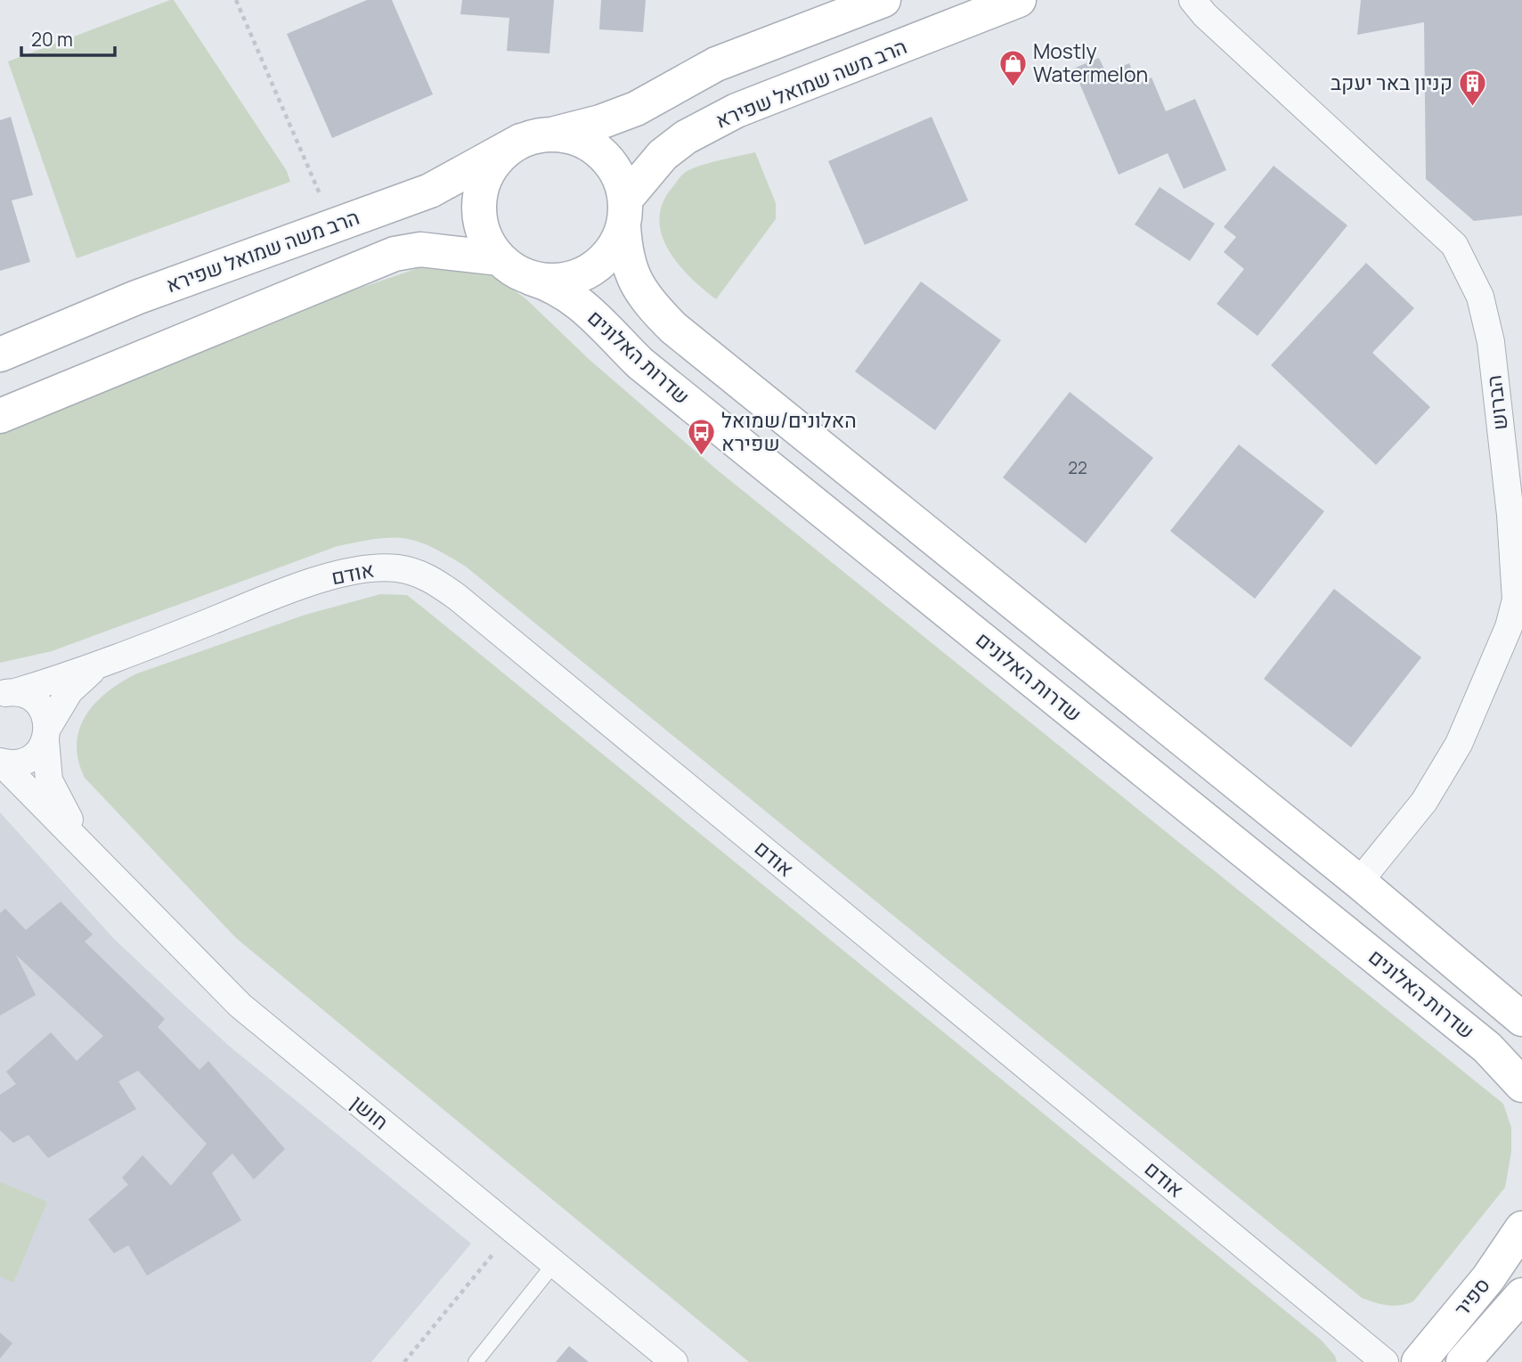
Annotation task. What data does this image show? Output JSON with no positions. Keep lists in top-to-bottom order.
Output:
{
  "streets": {
    "main road": ["הרב משה שמואל שפירא", "שדרות האלונים", "ספיר"],
    "street": ["הברוש", "אודם", "חושן"]
  },
  "crossings": [
    ["הרב משה שמואל שפירא", "שדרות האלונים"],
    ["אודם", "חושן"]
  ],
  "places": {
    "shop": ["Mostly Watermelon"],
    "building": ["קניון באר יעקב"],
    "bus stop": ["האלונים/שמואל שפירא"]
  },
  "house_numbers": ["22"],
  "scale_bar": "20 m"
}
